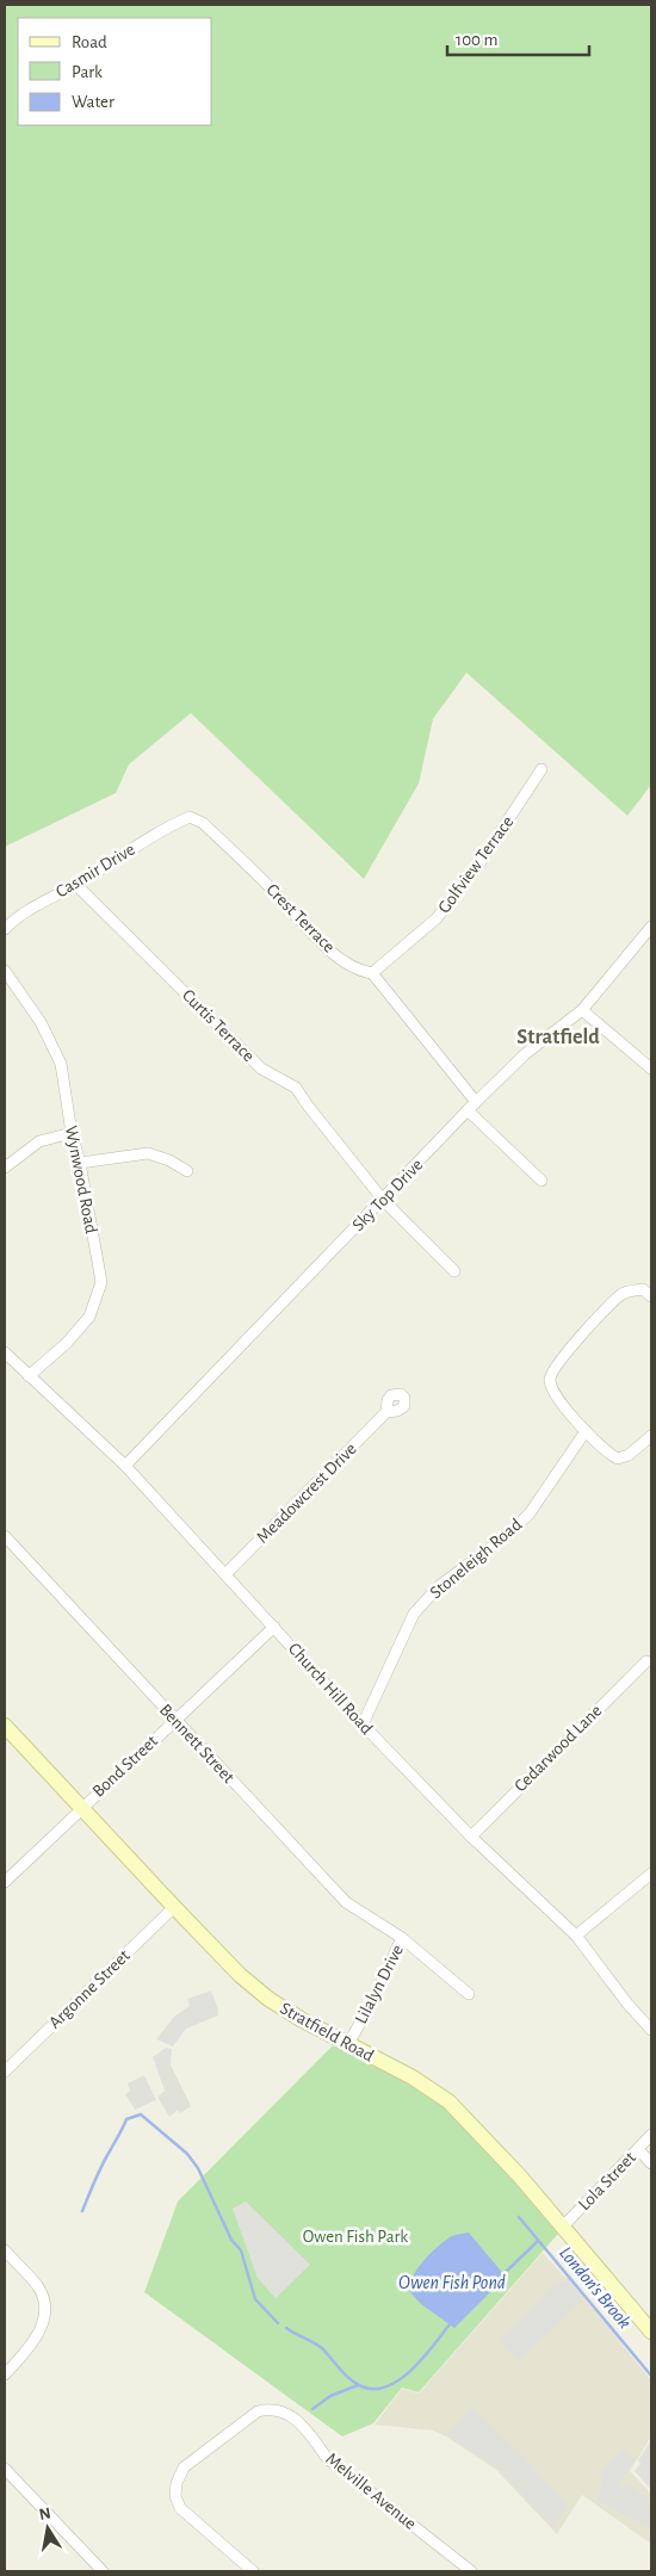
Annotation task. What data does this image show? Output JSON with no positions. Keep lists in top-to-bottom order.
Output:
{
  "streets": {
    "main road": ["Stratfield Road"],
    "street": [
      "Golfview Terrace",
      "Casmir Drive",
      "Crest Terrace",
      "Curtis Terrace",
      "Wynwood Road",
      "Sky Top Drive",
      "Meadowcrest Drive",
      "Stoneleigh Road",
      "Church Hill Road",
      "Bennett Street",
      "Cedarwood Lane",
      "Bond Street",
      "Lilalyn Drive",
      "Argonne Street",
      "Lola Street",
      "Melville Avenue"
    ]
  },
  "crossings": [
    ["Golfview Terrace", "Crest Terrace"],
    ["Casmir Drive", "Crest Terrace"],
    ["Casmir Drive", "Curtis Terrace"],
    ["Crest Terrace", "Sky Top Drive"],
    ["Curtis Terrace", "Sky Top Drive"],
    ["Wynwood Road", "Church Hill Road"],
    ["Sky Top Drive", "Church Hill Road"],
    ["Meadowcrest Drive", "Church Hill Road"],
    ["Stoneleigh Road", "Church Hill Road"],
    ["Church Hill Road", "Cedarwood Lane"],
    ["Church Hill Road", "Bond Street"],
    ["Bennett Street", "Bond Street"],
    ["Bennett Street", "Lilalyn Drive"],
    ["Bond Street", "Stratfield Road"],
    ["Lilalyn Drive", "Stratfield Road"],
    ["Argonne Street", "Stratfield Road"],
    ["Stratfield Road", "Lola Street"]
  ],
  "districts": ["Stratfield"],
  "water": ["Owen Fish Pond", "London's Brook"],
  "parks": ["Owen Fish Park"],
  "legend": ["Road", "Park", "Water"],
  "scale_bar": "100 m",
  "north": "top"
}
